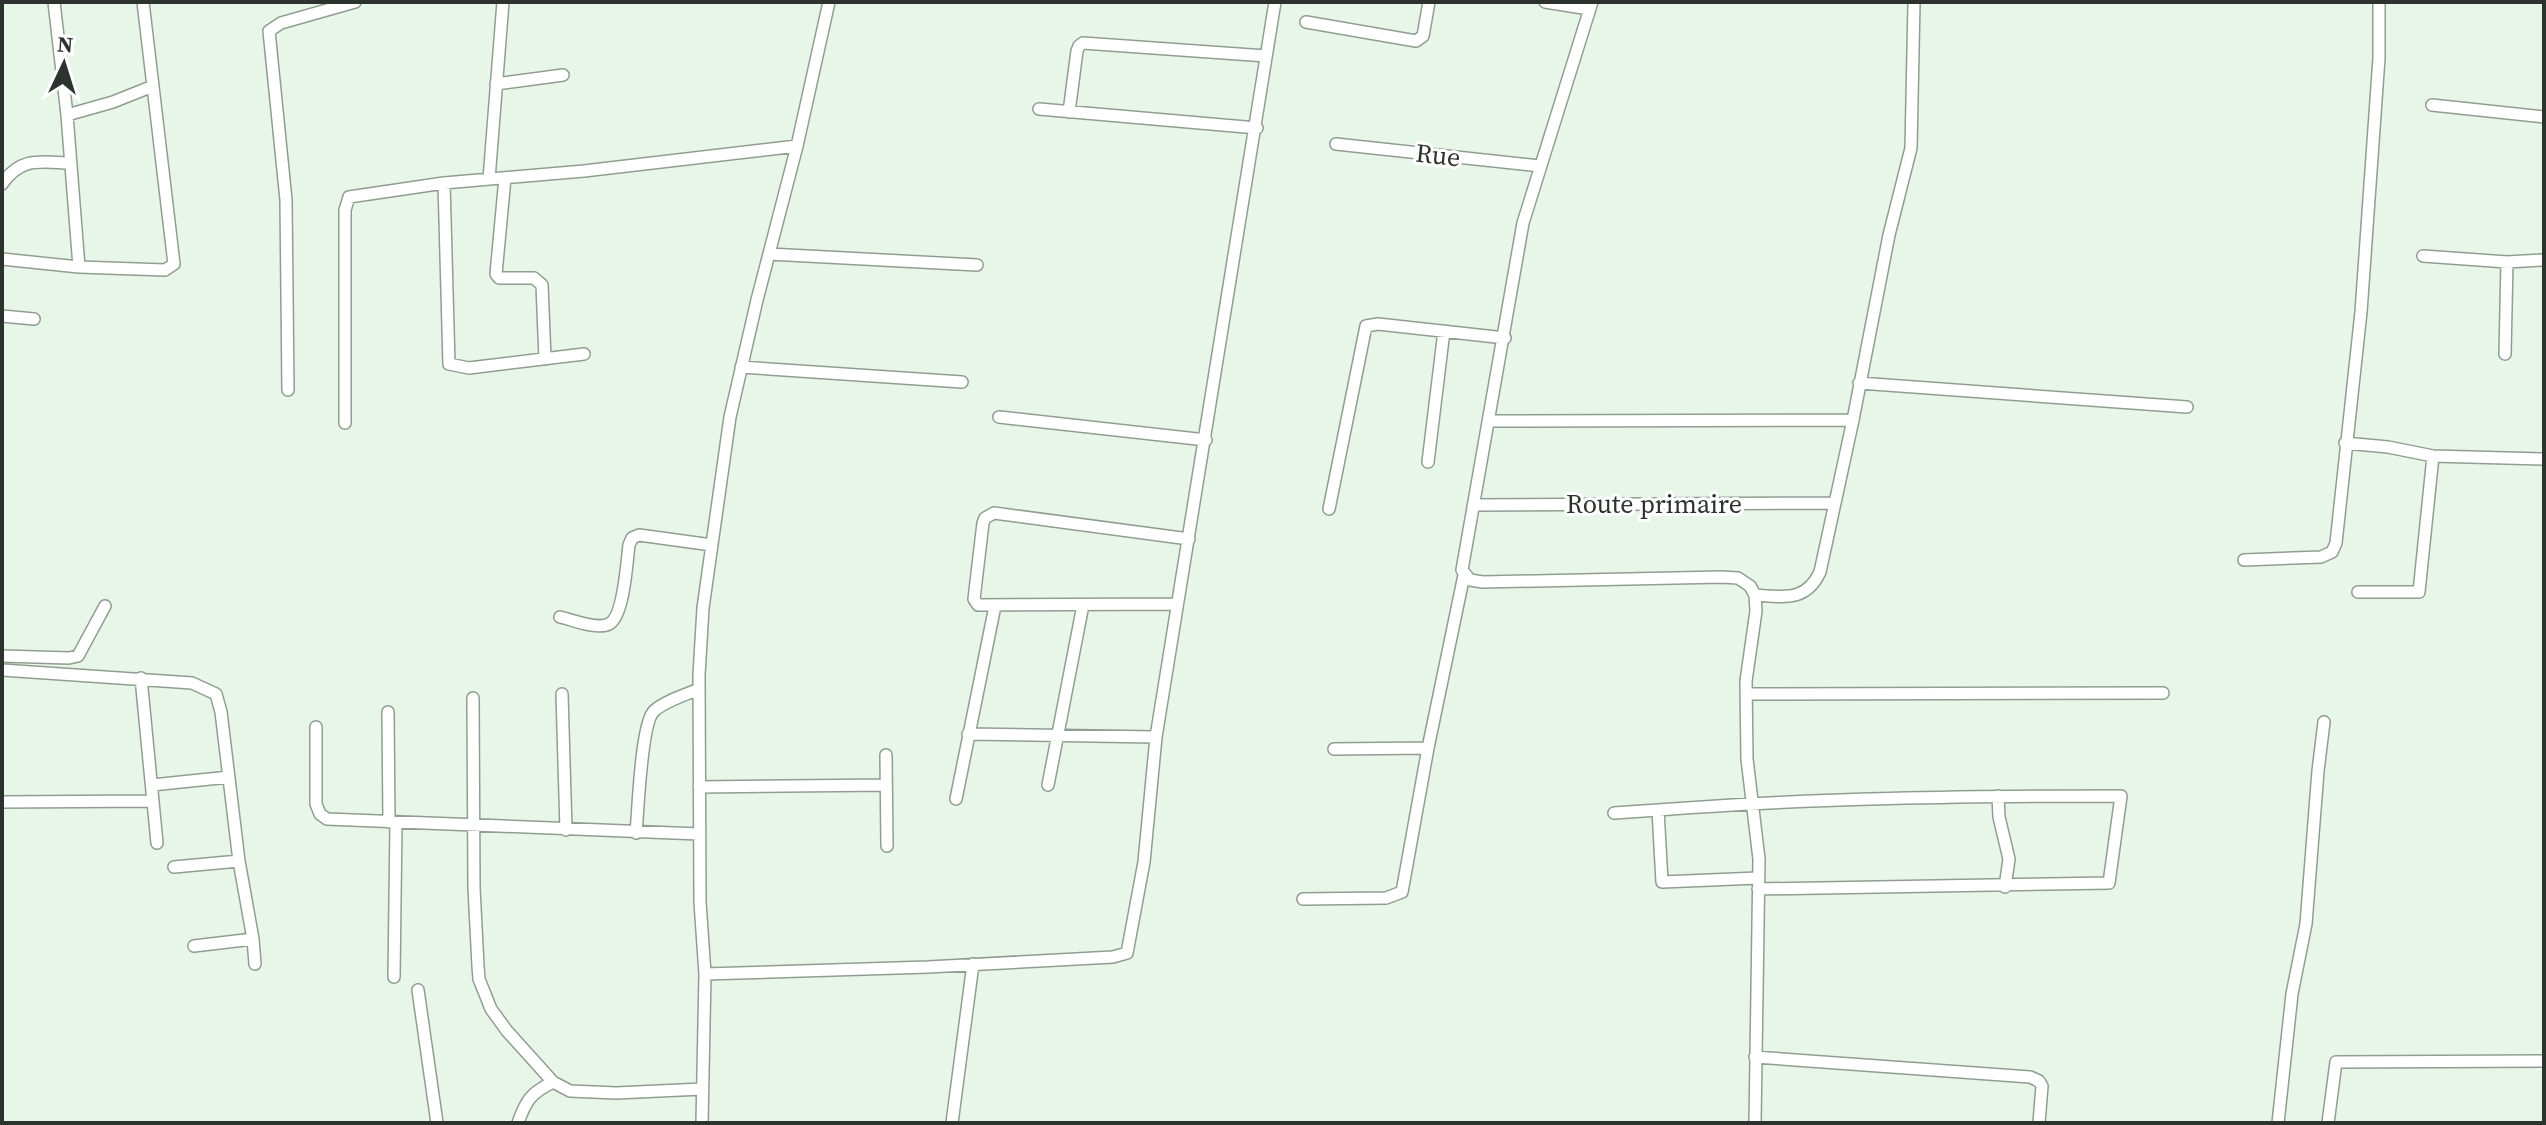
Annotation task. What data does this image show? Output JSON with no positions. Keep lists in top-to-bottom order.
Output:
{
  "streets": {
    "street": ["Rue", "Route primaire"]
  },
  "north": "top"
}
